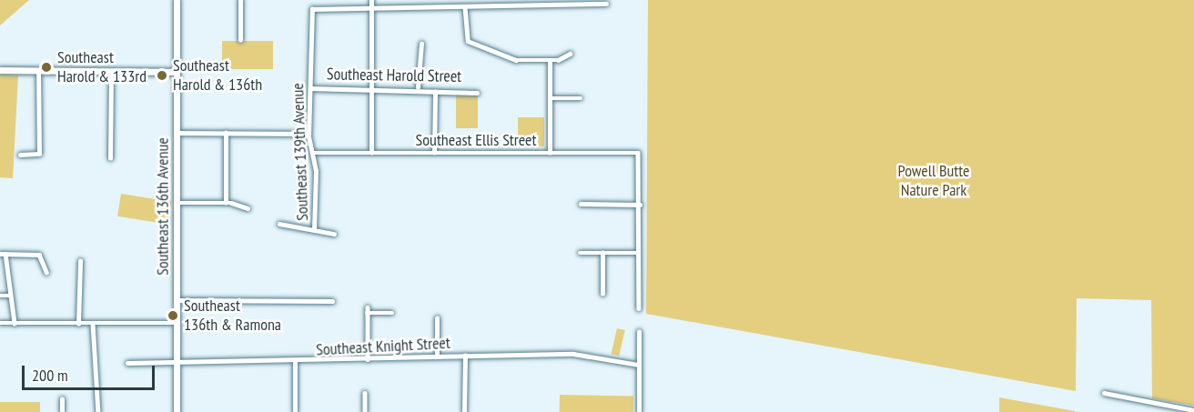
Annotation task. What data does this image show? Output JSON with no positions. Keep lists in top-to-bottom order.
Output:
{
  "streets": {
    "street": [
      "Southeast Harold Street",
      "Southeast Ellis Street",
      "Southeast 139th Avenue",
      "Southeast 136th Avenue",
      "Southeast Knight Street"
    ]
  },
  "crossings": [
    ["Southeast Harold Street", "Southeast 139th Avenue"],
    ["Southeast Ellis Street", "Southeast 139th Avenue"],
    ["Southeast 136th Avenue", "Southeast Knight Street"]
  ],
  "parks": ["Powell Butte Nature Park"],
  "places": ["Southeast Harold & 133rd", "Southeast Harold & 136th", "Southeast 136th & Ramona"],
  "scale_bar": "200 m"
}
